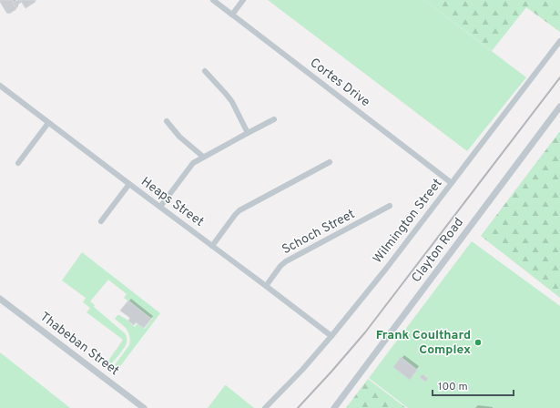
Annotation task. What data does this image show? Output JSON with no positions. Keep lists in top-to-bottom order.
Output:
{
  "streets": {
    "street": [
      "Cortes Drive",
      "Heaps Street",
      "Wilmington Street",
      "Schoch Street",
      "Clayton Road",
      "Thabeban Street"
    ]
  },
  "crossings": [
    ["Cortes Drive", "Wilmington Street"],
    ["Heaps Street", "Wilmington Street"],
    ["Heaps Street", "Schoch Street"]
  ],
  "places": ["Frank Coulthard Complex"],
  "scale_bar": "100 m"
}
